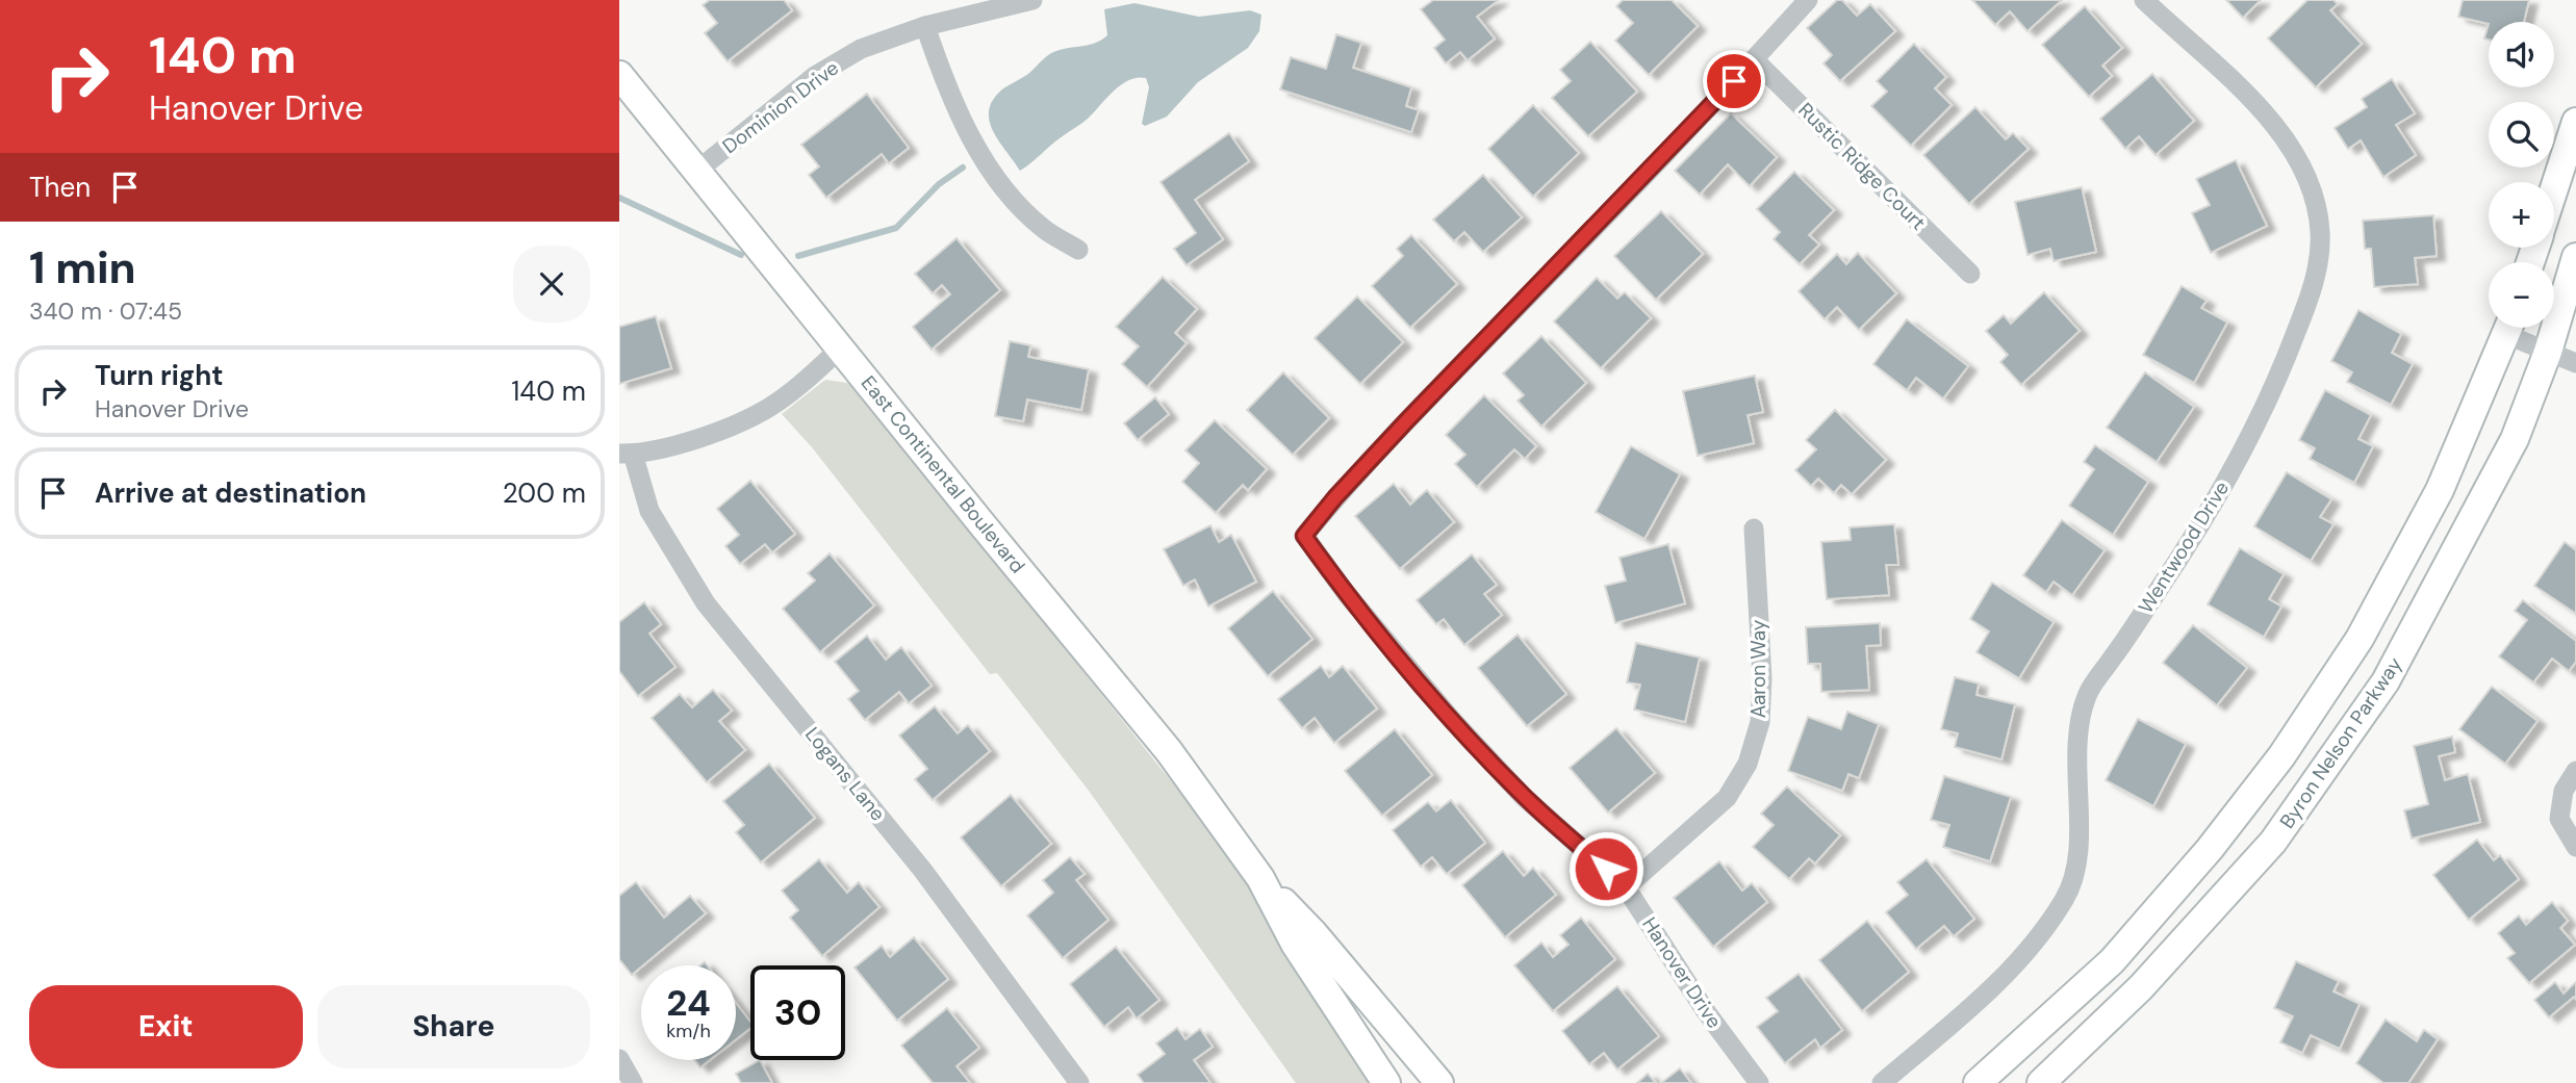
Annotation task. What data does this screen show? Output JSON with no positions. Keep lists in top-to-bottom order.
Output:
{
  "streets": {
    "street": [
      "Dominion Drive",
      "Rustic Ridge Court",
      "East Continental Boulevard",
      "Wentwood Drive",
      "Aaron Way",
      "Byron Nelson Parkway",
      "Logans Lane",
      "Hanover Drive"
    ]
  },
  "crossings": [
    ["Dominion Drive", "East Continental Boulevard"],
    ["Rustic Ridge Court", "Hanover Drive"],
    ["Aaron Way", "Hanover Drive"]
  ],
  "page": {
    "turn": ["140 m", "Hanover Drive"],
    "map_buttons": ["+", "−"],
    "then": "Then",
    "heading": ["1 min", "340 m · 07:45"],
    "list": [
      {
        "name": "Turn right",
        "note": "Hanover Drive",
        "value": "140 m"
      },
      {
        "name": "Arrive at destination",
        "value": "200 m"
      }
    ],
    "speed": "24 km/h",
    "limit": "30",
    "buttons": ["Exit", "Share"]
  }
}
